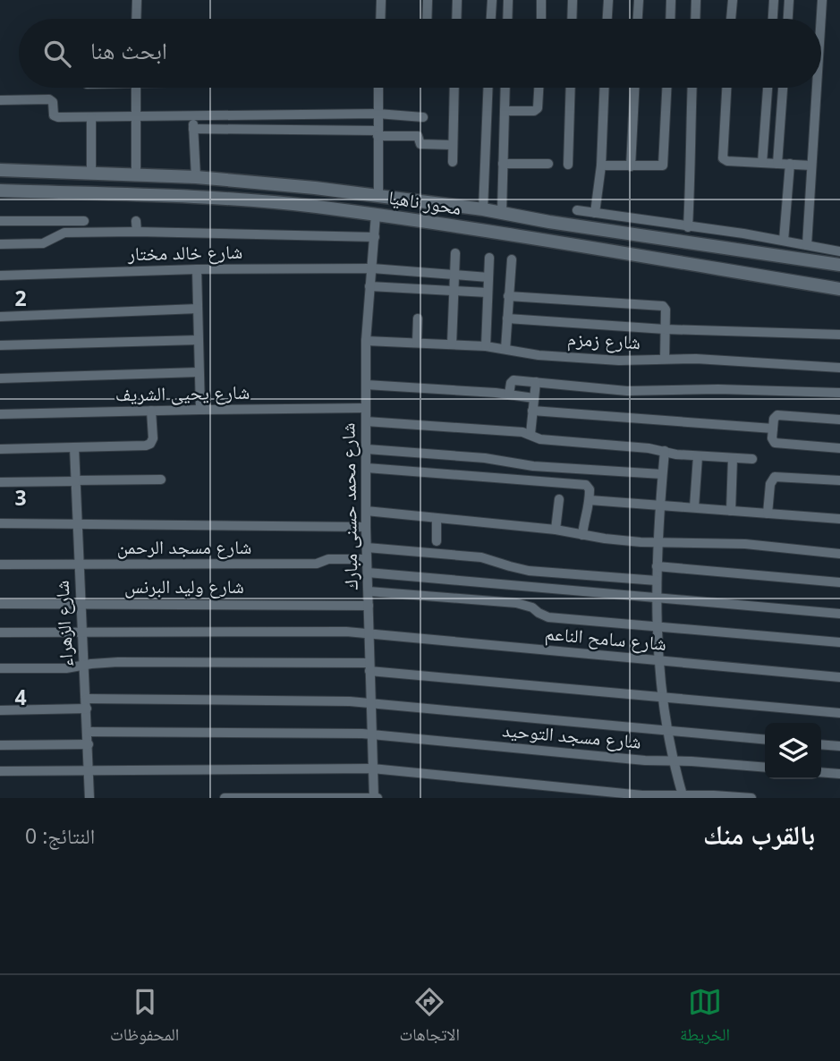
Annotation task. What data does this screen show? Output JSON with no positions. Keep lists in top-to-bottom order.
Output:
{
  "streets": {
    "main road": ["محور ناهيا"],
    "street": [
      "شارع خالد مختار",
      "شارع زمزم",
      "شارع يحيى الشريف",
      "شارع محمد حسنى مبارك",
      "شارع مسجد الرحمن",
      "شارع وليد البرنس",
      "شارع الزهراء",
      "شارع سامح الناعم",
      "شارع مسجد التوحيد"
    ]
  },
  "crossings": [
    ["محور ناهيا", "شارع محمد حسنى مبارك"],
    ["شارع خالد مختار", "شارع محمد حسنى مبارك"],
    ["شارع زمزم", "شارع محمد حسنى مبارك"],
    ["شارع يحيى الشريف", "شارع محمد حسنى مبارك"],
    ["شارع محمد حسنى مبارك", "شارع مسجد الرحمن"],
    ["شارع محمد حسنى مبارك", "شارع وليد البرنس"],
    ["شارع محمد حسنى مبارك", "شارع سامح الناعم"],
    ["شارع محمد حسنى مبارك", "شارع مسجد التوحيد"],
    ["شارع مسجد الرحمن", "شارع الزهراء"],
    ["شارع وليد البرنس", "شارع الزهراء"],
    ["شارع الزهراء", "شارع سامح الناعم"],
    ["شارع الزهراء", "شارع مسجد التوحيد"]
  ],
  "page": {
    "search": "ابحث هنا",
    "heading": ["بالقرب منك", "النتائج: 0"],
    "nav": ["الخريطة", "الاتجاهات", "المحفوظات"]
  },
  "grid": {
    "rows": ["2", "3", "4"]
  }
}
